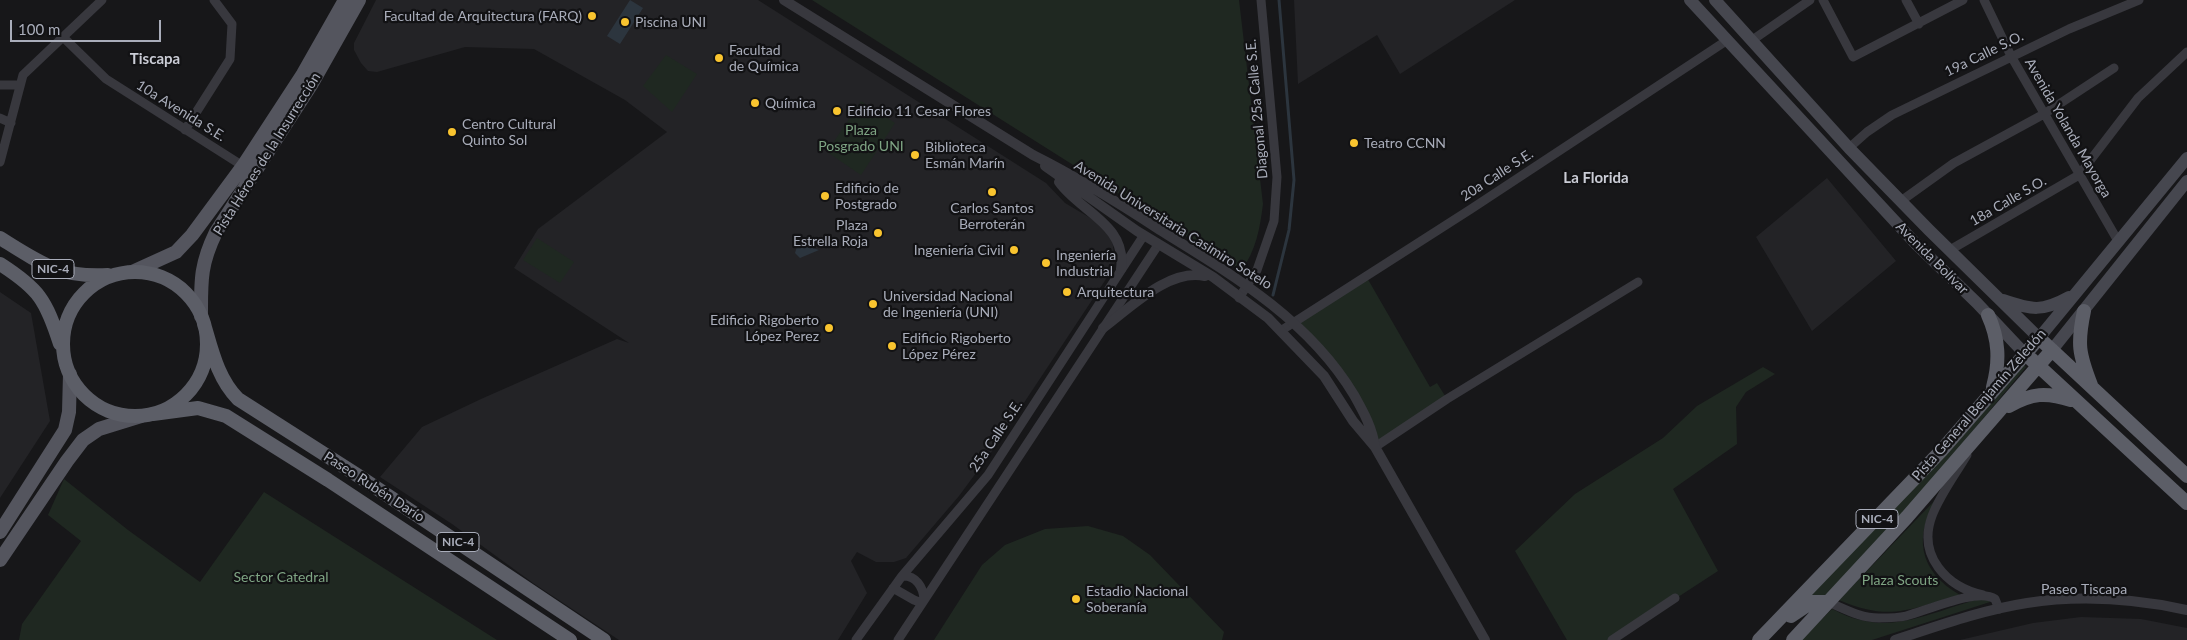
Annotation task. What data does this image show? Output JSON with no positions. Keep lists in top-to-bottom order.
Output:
{
  "streets": {
    "highway": [
      "Avenida Bolívar",
      "NIC-4",
      "Pista General Benjamín Zeledón",
      "Paseo Rubén Darío"
    ],
    "main road": ["Pista Héroes de la Insurrección"],
    "street": [
      "19a Calle S.O.",
      "Diagonal 25a Calle S.E.",
      "10a Avenida S.E.",
      "Avenida Yolanda Mayorga",
      "20a Calle S.E.",
      "18a Calle S.O.",
      "Avenida Universitaria Casimiro Sotelo",
      "25a Calle S.E.",
      "Paseo Tiscapa"
    ]
  },
  "crossings": [
    ["19a Calle S.O.", "Avenida Yolanda Mayorga"],
    ["19a Calle S.O.", "Avenida Bolívar"],
    ["Diagonal 25a Calle S.E.", "Avenida Universitaria Casimiro Sotelo"],
    ["10a Avenida S.E.", "Pista Héroes de la Insurrección"],
    ["Avenida Yolanda Mayorga", "18a Calle S.O."],
    ["Avenida Yolanda Mayorga", "Pista General Benjamín Zeledón"],
    ["Pista Héroes de la Insurrección", "NIC-4"],
    ["Pista Héroes de la Insurrección", "Paseo Rubén Darío"],
    ["20a Calle S.E.", "Avenida Universitaria Casimiro Sotelo"],
    ["20a Calle S.E.", "Avenida Bolívar"],
    ["18a Calle S.O.", "Avenida Bolívar"],
    ["Avenida Universitaria Casimiro Sotelo", "25a Calle S.E."],
    ["Avenida Bolívar", "Pista General Benjamín Zeledón"],
    ["NIC-4", "Paseo Rubén Darío"]
  ],
  "districts": ["Tiscapa", "La Florida"],
  "parks": ["Plaza Posgrado UNI", "Sector Catedral", "Plaza Scouts"],
  "places": [
    "Facultad de Arquitectura (FARQ)",
    "Piscina UNI",
    "Facultad de Química",
    "Química",
    "Edificio 11 Cesar Flores",
    "Centro Cultural Quinto Sol",
    "Teatro CCNN",
    "Biblioteca Esmán Marín",
    "Carlos Santos Berroterán",
    "Edificio de Postgrado",
    "Plaza Estrella Roja",
    "Ingeniería Civil",
    "Ingeniería Industrial",
    "Arquitectura",
    "Universidad Nacional de Ingeniería (UNI)",
    "Edificio Rigoberto López Perez",
    "Edificio Rigoberto López Pérez",
    "Estadio Nacional Soberanía"
  ],
  "scale_bar": "100 m"
}
